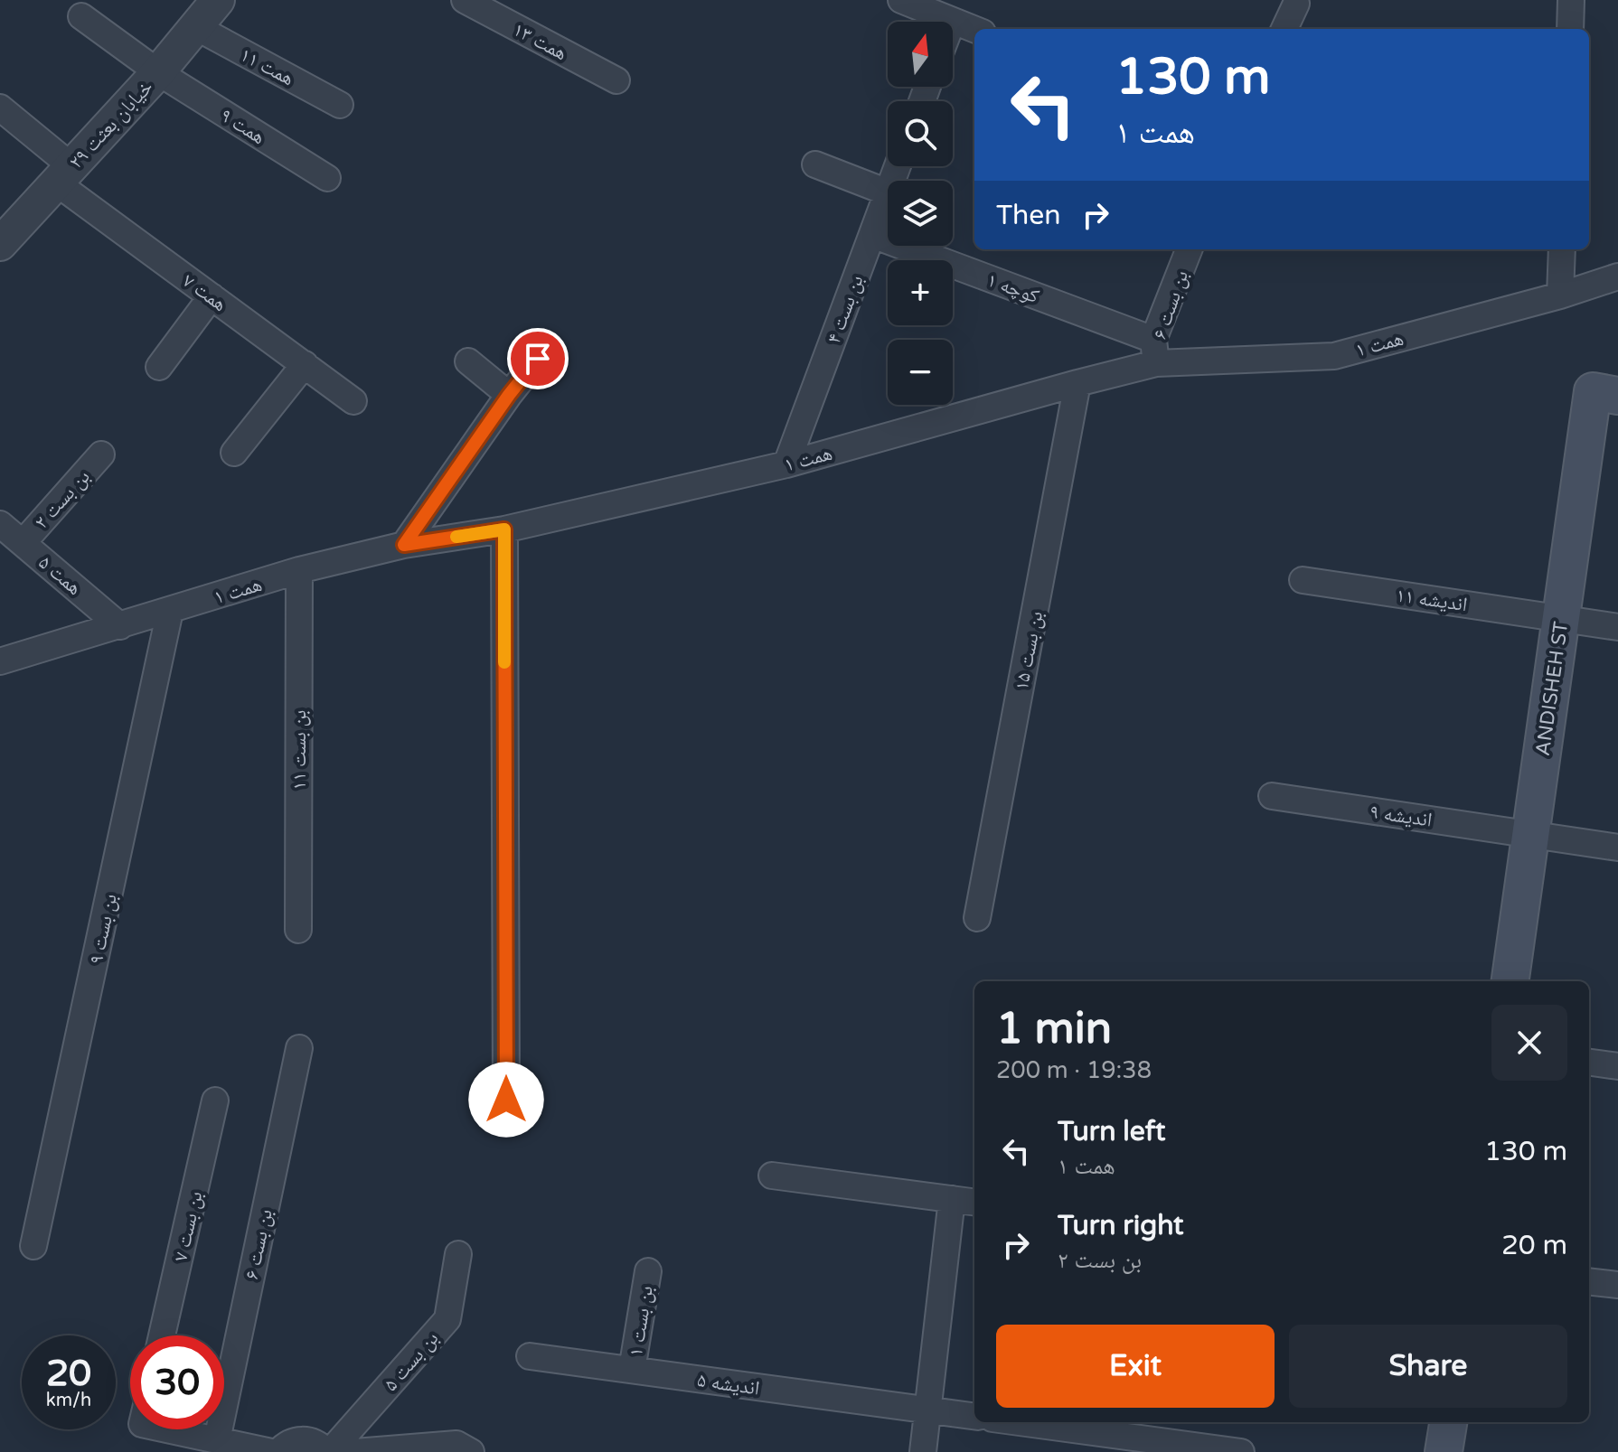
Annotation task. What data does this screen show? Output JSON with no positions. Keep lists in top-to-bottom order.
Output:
{
  "streets": {
    "main road": ["ANDISHEH ST"],
    "street": [
      "همت ۱۳",
      "همت ۱۱",
      "خیابان بعثت ۲۹",
      "همت ۹",
      "کوچه ۱",
      "همت ۷",
      "بن بست ۶",
      "بن بست ۴",
      "همت ۱",
      "بن بست ۲",
      "همت ۵",
      "اندیشه ۱۱",
      "بن بست ۱۵",
      "بن بست ۱۱",
      "اندیشه ۹",
      "بن بست ۹",
      "بن بست ۷",
      "بن بست ۱",
      "بن بست ۵",
      "اندیشه ۵"
    ]
  },
  "crossings": [
    ["همت ۱۱", "خیابان بعثت ۲۹"],
    ["خیابان بعثت ۲۹", "همت ۹"],
    ["خیابان بعثت ۲۹", "همت ۷"],
    ["کوچه ۱", "بن بست ۶"],
    ["کوچه ۱", "بن بست ۴"],
    ["کوچه ۱", "همت ۱"],
    ["بن بست ۶", "همت ۱"],
    ["بن بست ۴", "همت ۱"],
    ["همت ۱", "همت ۵"],
    ["همت ۱", "بن بست ۱۵"],
    ["همت ۱", "بن بست ۱۱"],
    ["همت ۱", "بن بست ۹"],
    ["بن بست ۲", "همت ۵"],
    ["اندیشه ۱۱", "ANDISHEH ST"],
    ["ANDISHEH ST", "اندیشه ۹"],
    ["بن بست ۱", "اندیشه ۵"]
  ],
  "north": "top",
  "page": {
    "map_buttons": ["+", "−"],
    "turn": ["130 m", "همت ۱"],
    "then": "Then",
    "heading": ["1 min", "200 m · 19:38"],
    "list": [
      {
        "name": "Turn left",
        "note": "همت ۱",
        "value": "130 m"
      },
      {
        "name": "Turn right",
        "note": "بن بست ۲",
        "value": "20 m"
      }
    ],
    "buttons": ["Exit", "Share"],
    "speed": "20 km/h",
    "limit": "30"
  }
}
